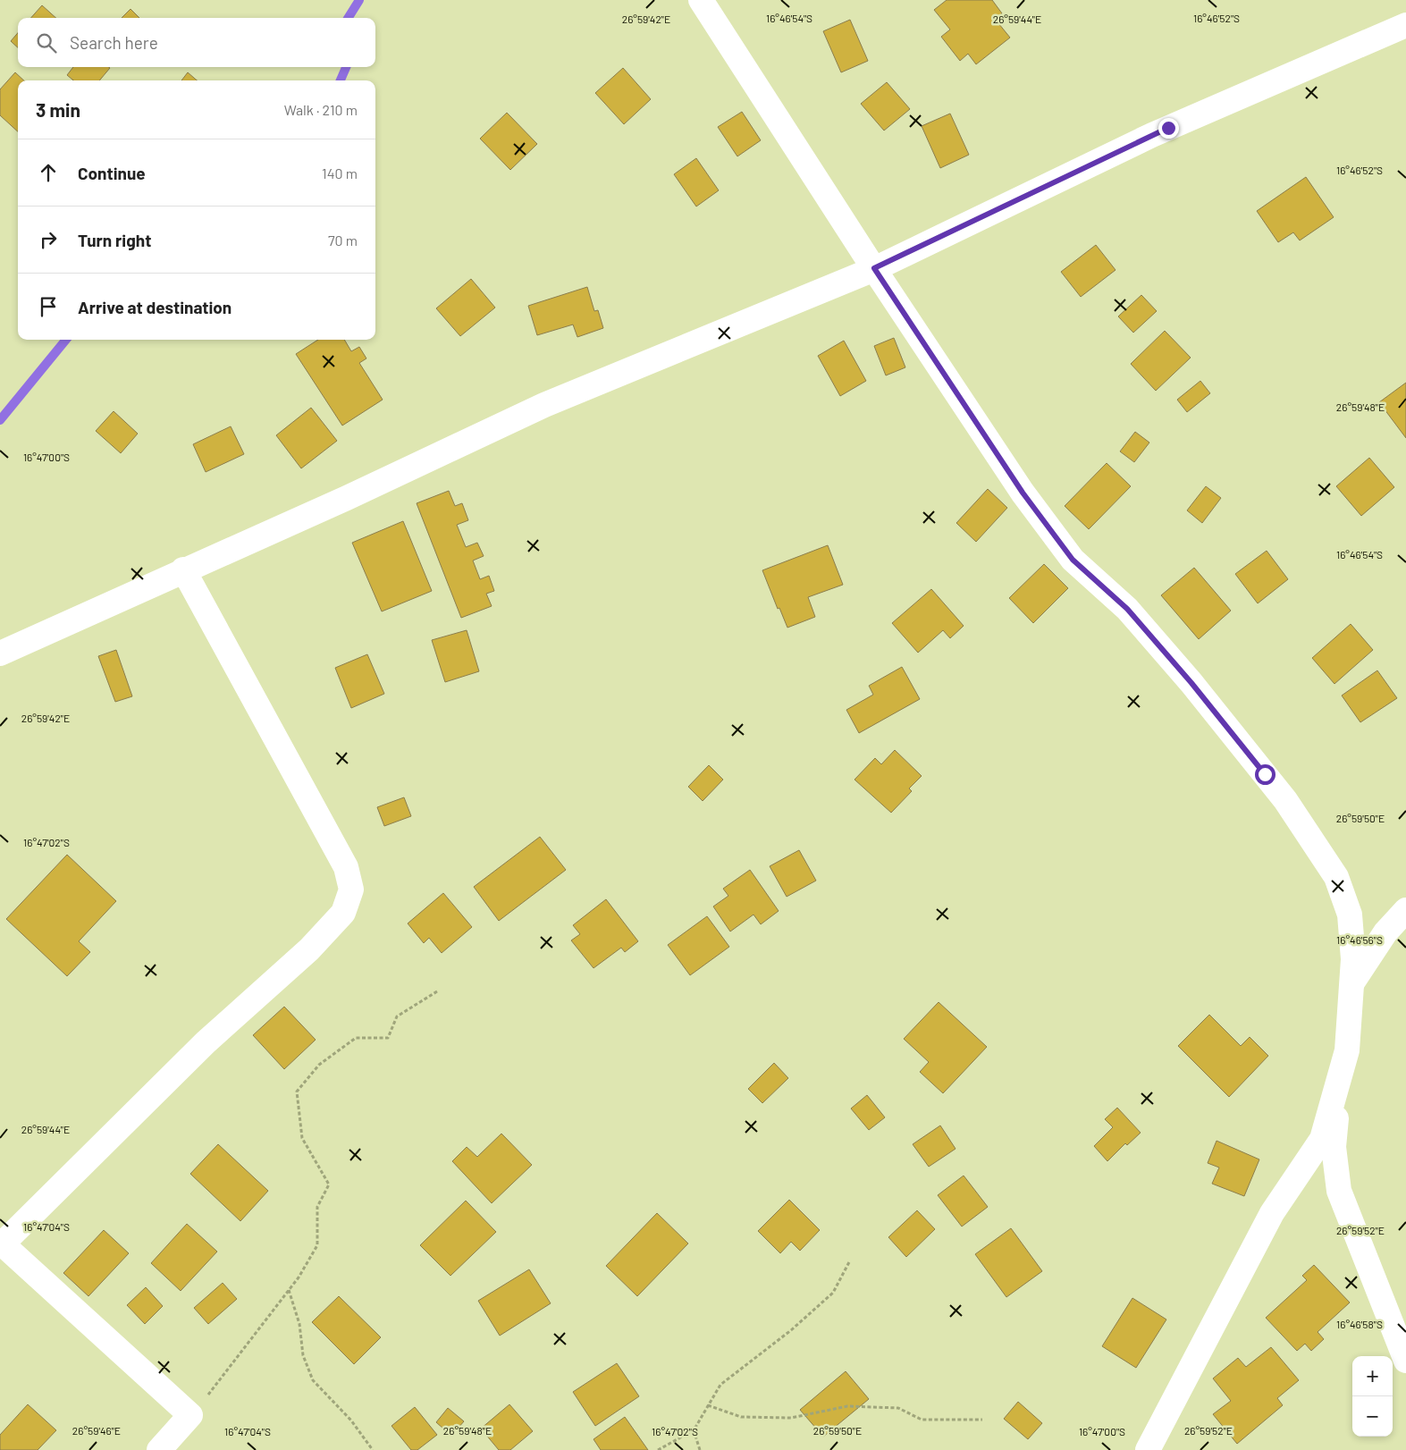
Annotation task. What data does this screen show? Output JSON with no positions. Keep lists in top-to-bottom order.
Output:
{
  "page": {
    "search": "Search here",
    "heading": ["3 min", "Walk · 210 m"],
    "list": [
      ["Continue", "140 m"],
      ["Turn right", "70 m"],
      "Arrive at destination"
    ],
    "map_buttons": ["+", "−"]
  },
  "coordinates": [
    "16°46'52\"S",
    "16°46'54\"S",
    "26°59'42\"E",
    "26°59'44\"E",
    "26°59'48\"E",
    "16°47'00\"S",
    "26°59'50\"E",
    "16°47'02\"S",
    "16°46'56\"S",
    "16°47'04\"S",
    "26°59'52\"E",
    "16°46'58\"S",
    "26°59'46\"E"
  ]
}
